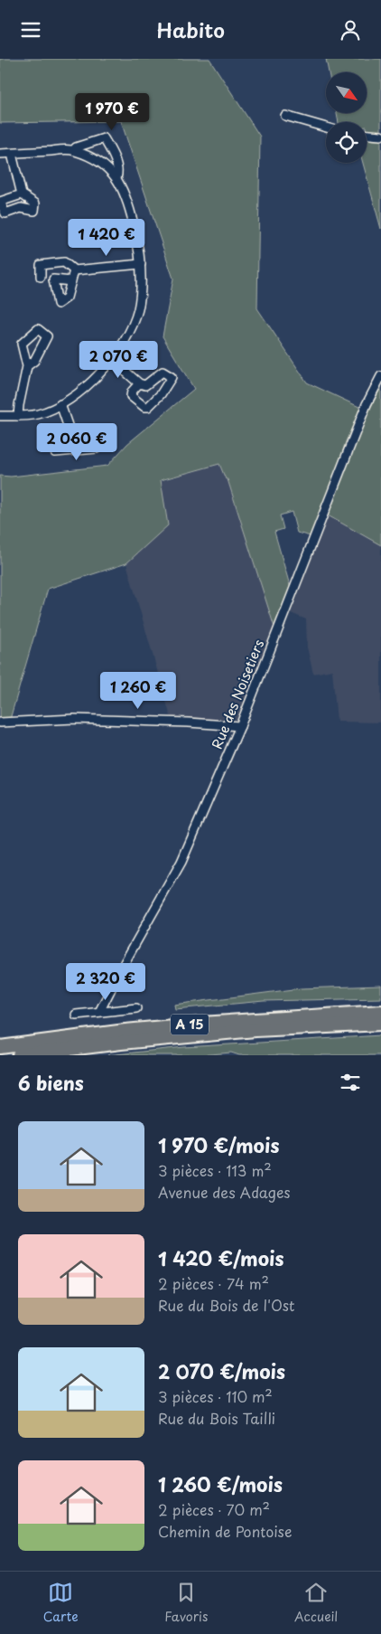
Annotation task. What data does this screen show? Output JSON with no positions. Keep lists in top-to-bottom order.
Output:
{
  "streets": {
    "highway": ["A 15"],
    "street": ["Rue des Noisetiers"]
  },
  "north": "bottom right",
  "page": {
    "header": "Habito",
    "price": [
      "1 970 €",
      "1 420 €",
      "2 070 €",
      "2 060 €",
      "1 260 €",
      "2 320 €"
    ],
    "heading": "6 biens",
    "list": [
      {
        "name": "1 970 €/mois",
        "note": "3 pièces · 113 m² · Avenue des Adages"
      },
      {
        "name": "1 420 €/mois",
        "note": "2 pièces · 74 m² · Rue du Bois de l'Ost"
      },
      {
        "name": "2 070 €/mois",
        "note": "3 pièces · 110 m² · Rue du Bois Tailli"
      },
      {
        "name": "1 260 €/mois",
        "note": "2 pièces · 70 m² · Chemin de Pontoise"
      }
    ],
    "tabs": ["Carte", "Favoris", "Accueil"]
  }
}
